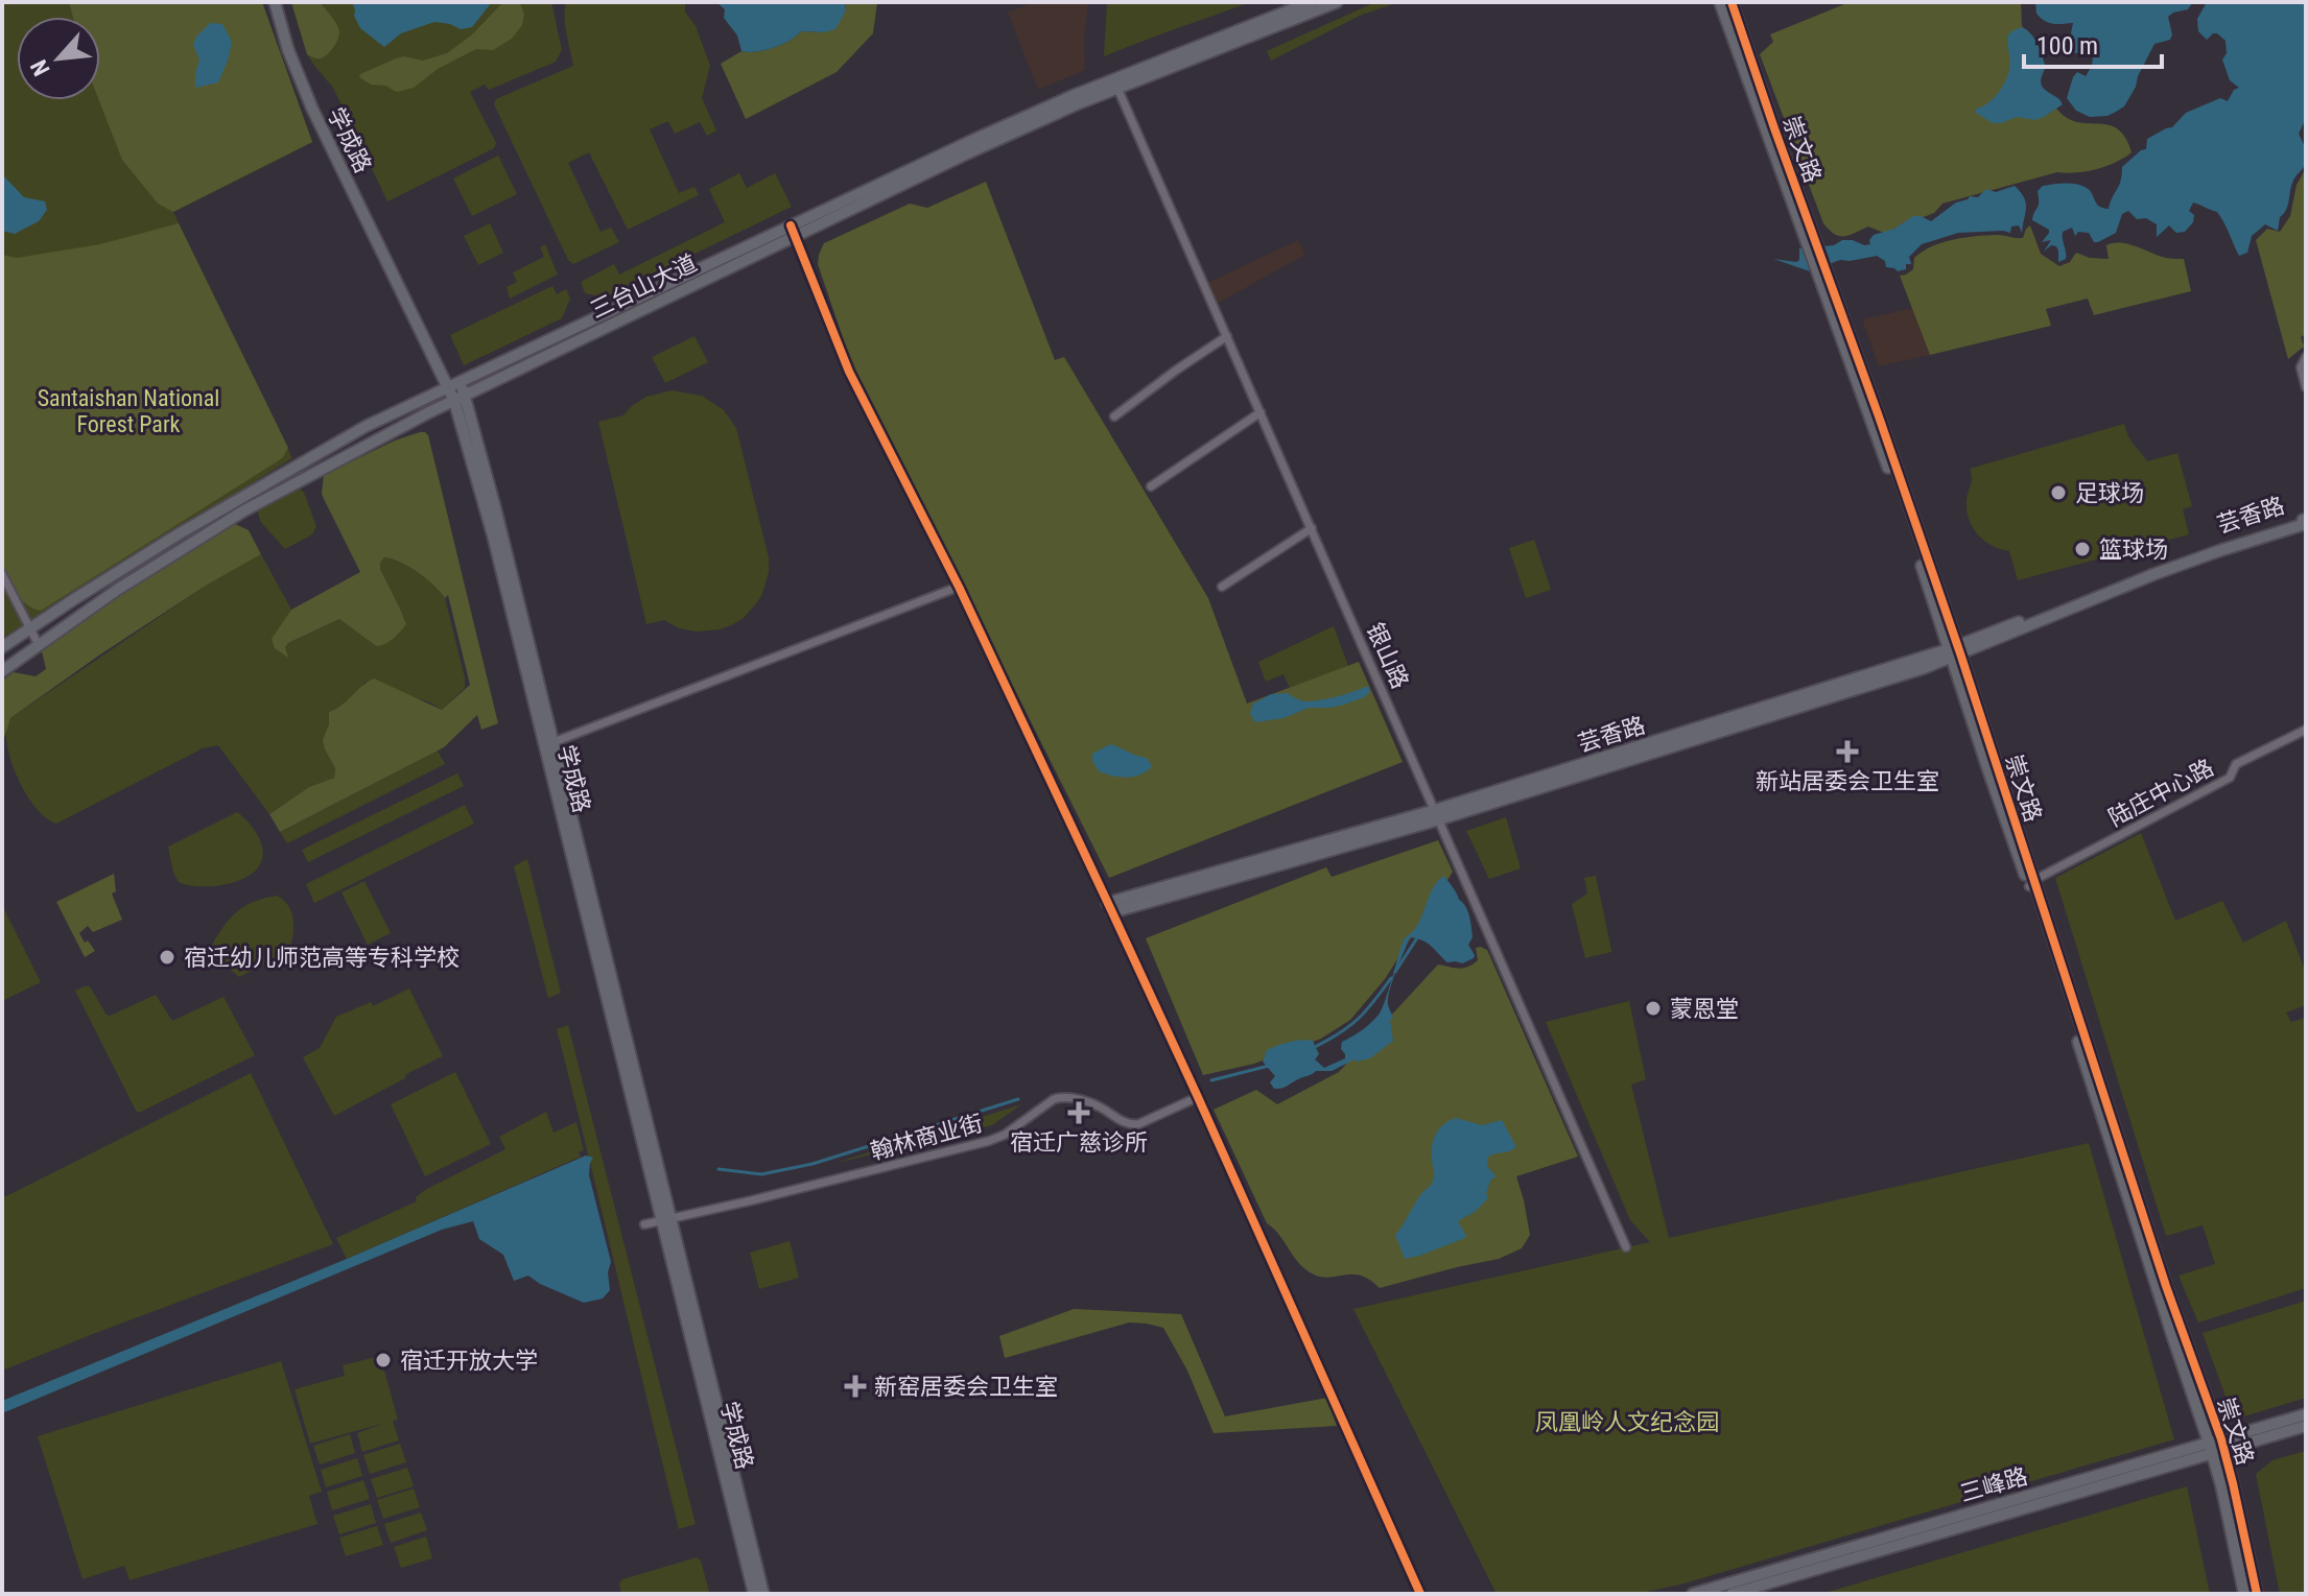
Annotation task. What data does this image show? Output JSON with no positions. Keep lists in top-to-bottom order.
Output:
{
  "streets": {
    "main road": [
      "学成路",
      "崇文路",
      "三台山大道",
      "芸香路",
      "三峰路"
    ],
    "street": ["银山路", "陆庄中心路", "翰林商业街"]
  },
  "crossings": [
    ["学成路", "三台山大道"],
    ["学成路", "翰林商业街"],
    ["崇文路", "芸香路"],
    ["崇文路", "陆庄中心路"],
    ["崇文路", "三峰路"],
    ["三台山大道", "银山路"],
    ["芸香路", "银山路"]
  ],
  "parks": ["Santaishan National Forest Park", "凤凰岭人文纪念园"],
  "places": {
    "other": [
      "足球场",
      "篮球场",
      "宿迁幼儿师范高等专科学校",
      "蒙恩堂",
      "宿迁开放大学"
    ],
    "health": ["新站居委会卫生室", "宿迁广慈诊所", "新窑居委会卫生室"]
  },
  "scale_bar": "100 m",
  "north": "bottom left"
}
